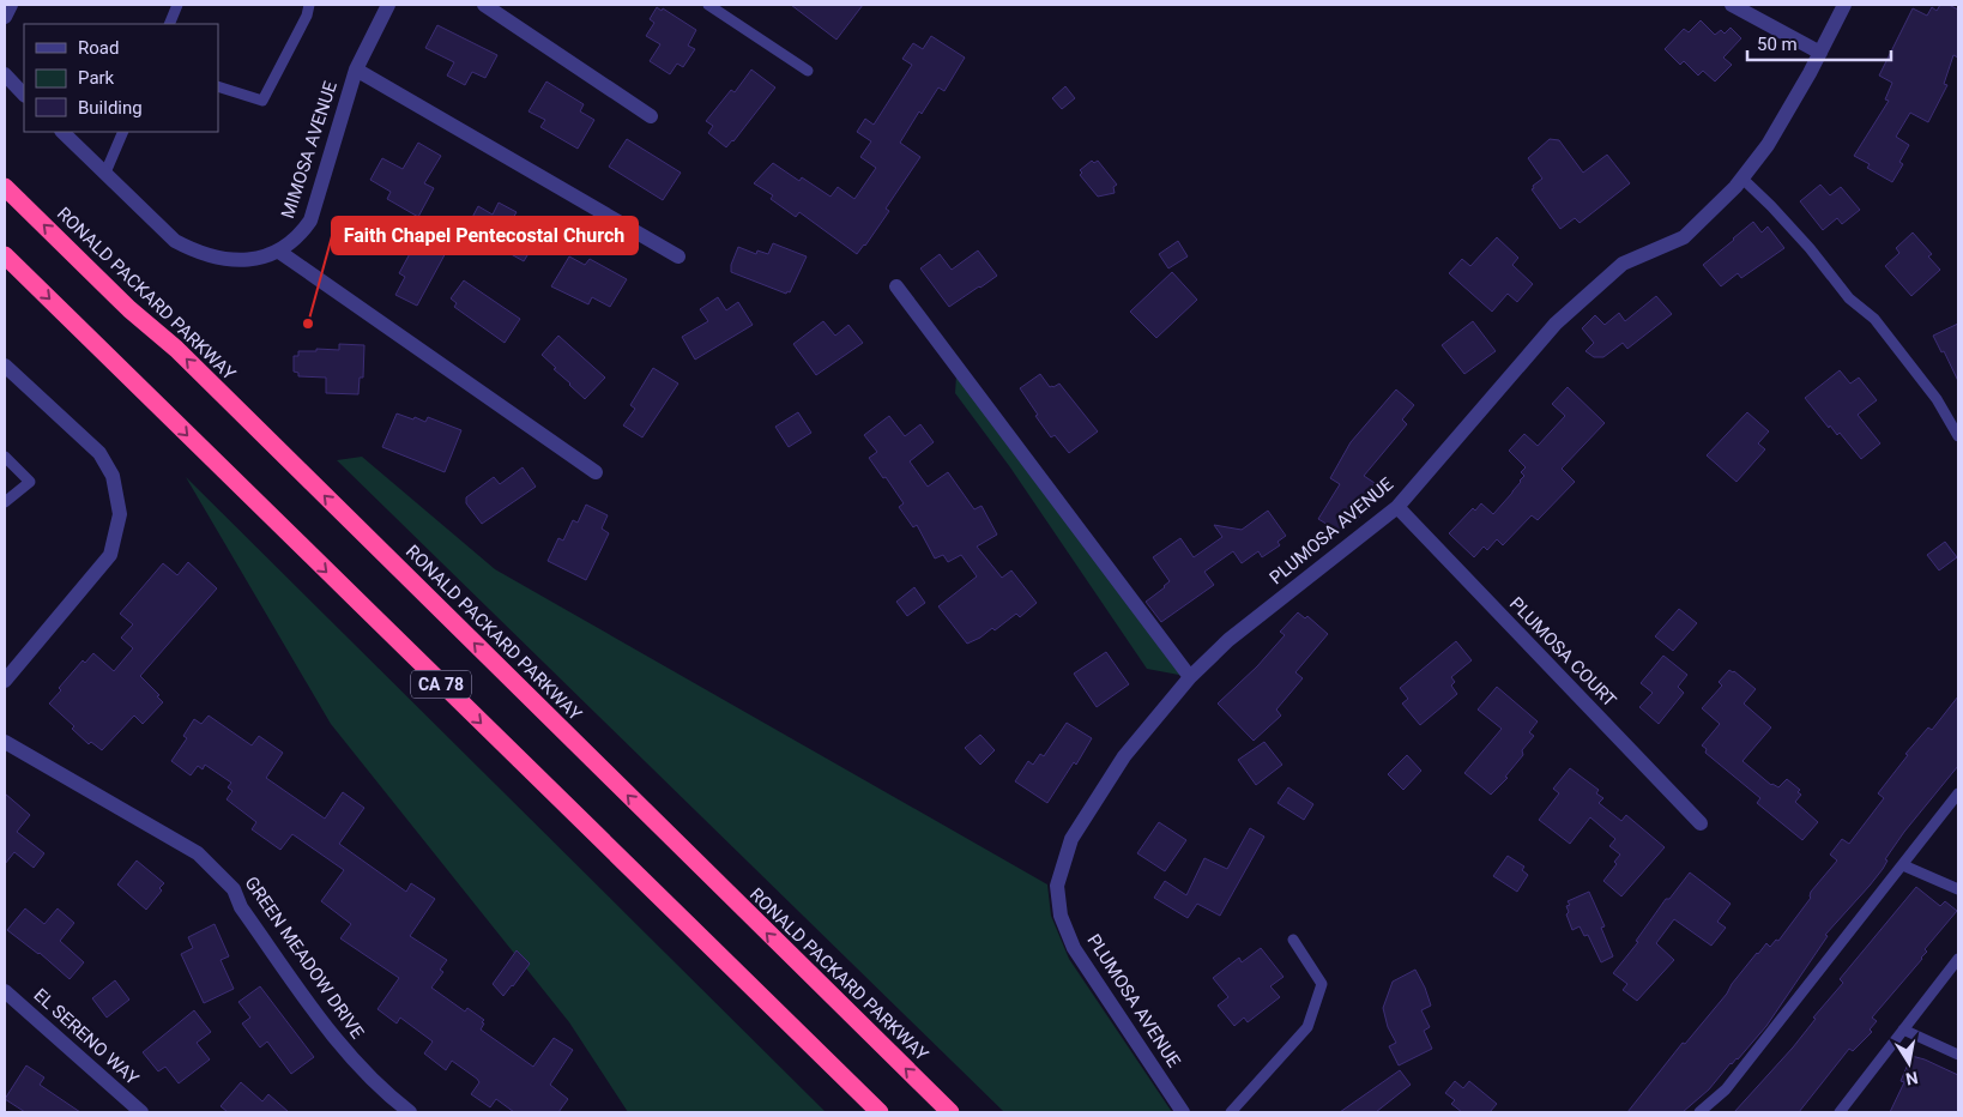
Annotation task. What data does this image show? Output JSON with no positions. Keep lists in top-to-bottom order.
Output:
{
  "streets": {
    "highway": ["RONALD PACKARD PARKWAY", "CA 78"],
    "street": [
      "MIMOSA AVENUE",
      "PLUMOSA AVENUE",
      "PLUMOSA COURT",
      "GREEN MEADOW DRIVE",
      "EL SERENO WAY"
    ]
  },
  "crossings": [
    ["PLUMOSA AVENUE", "PLUMOSA COURT"]
  ],
  "places": ["Faith Chapel Pentecostal Church"],
  "legend": ["Road", "Park", "Building"],
  "scale_bar": "50 m",
  "north": "bottom"
}
